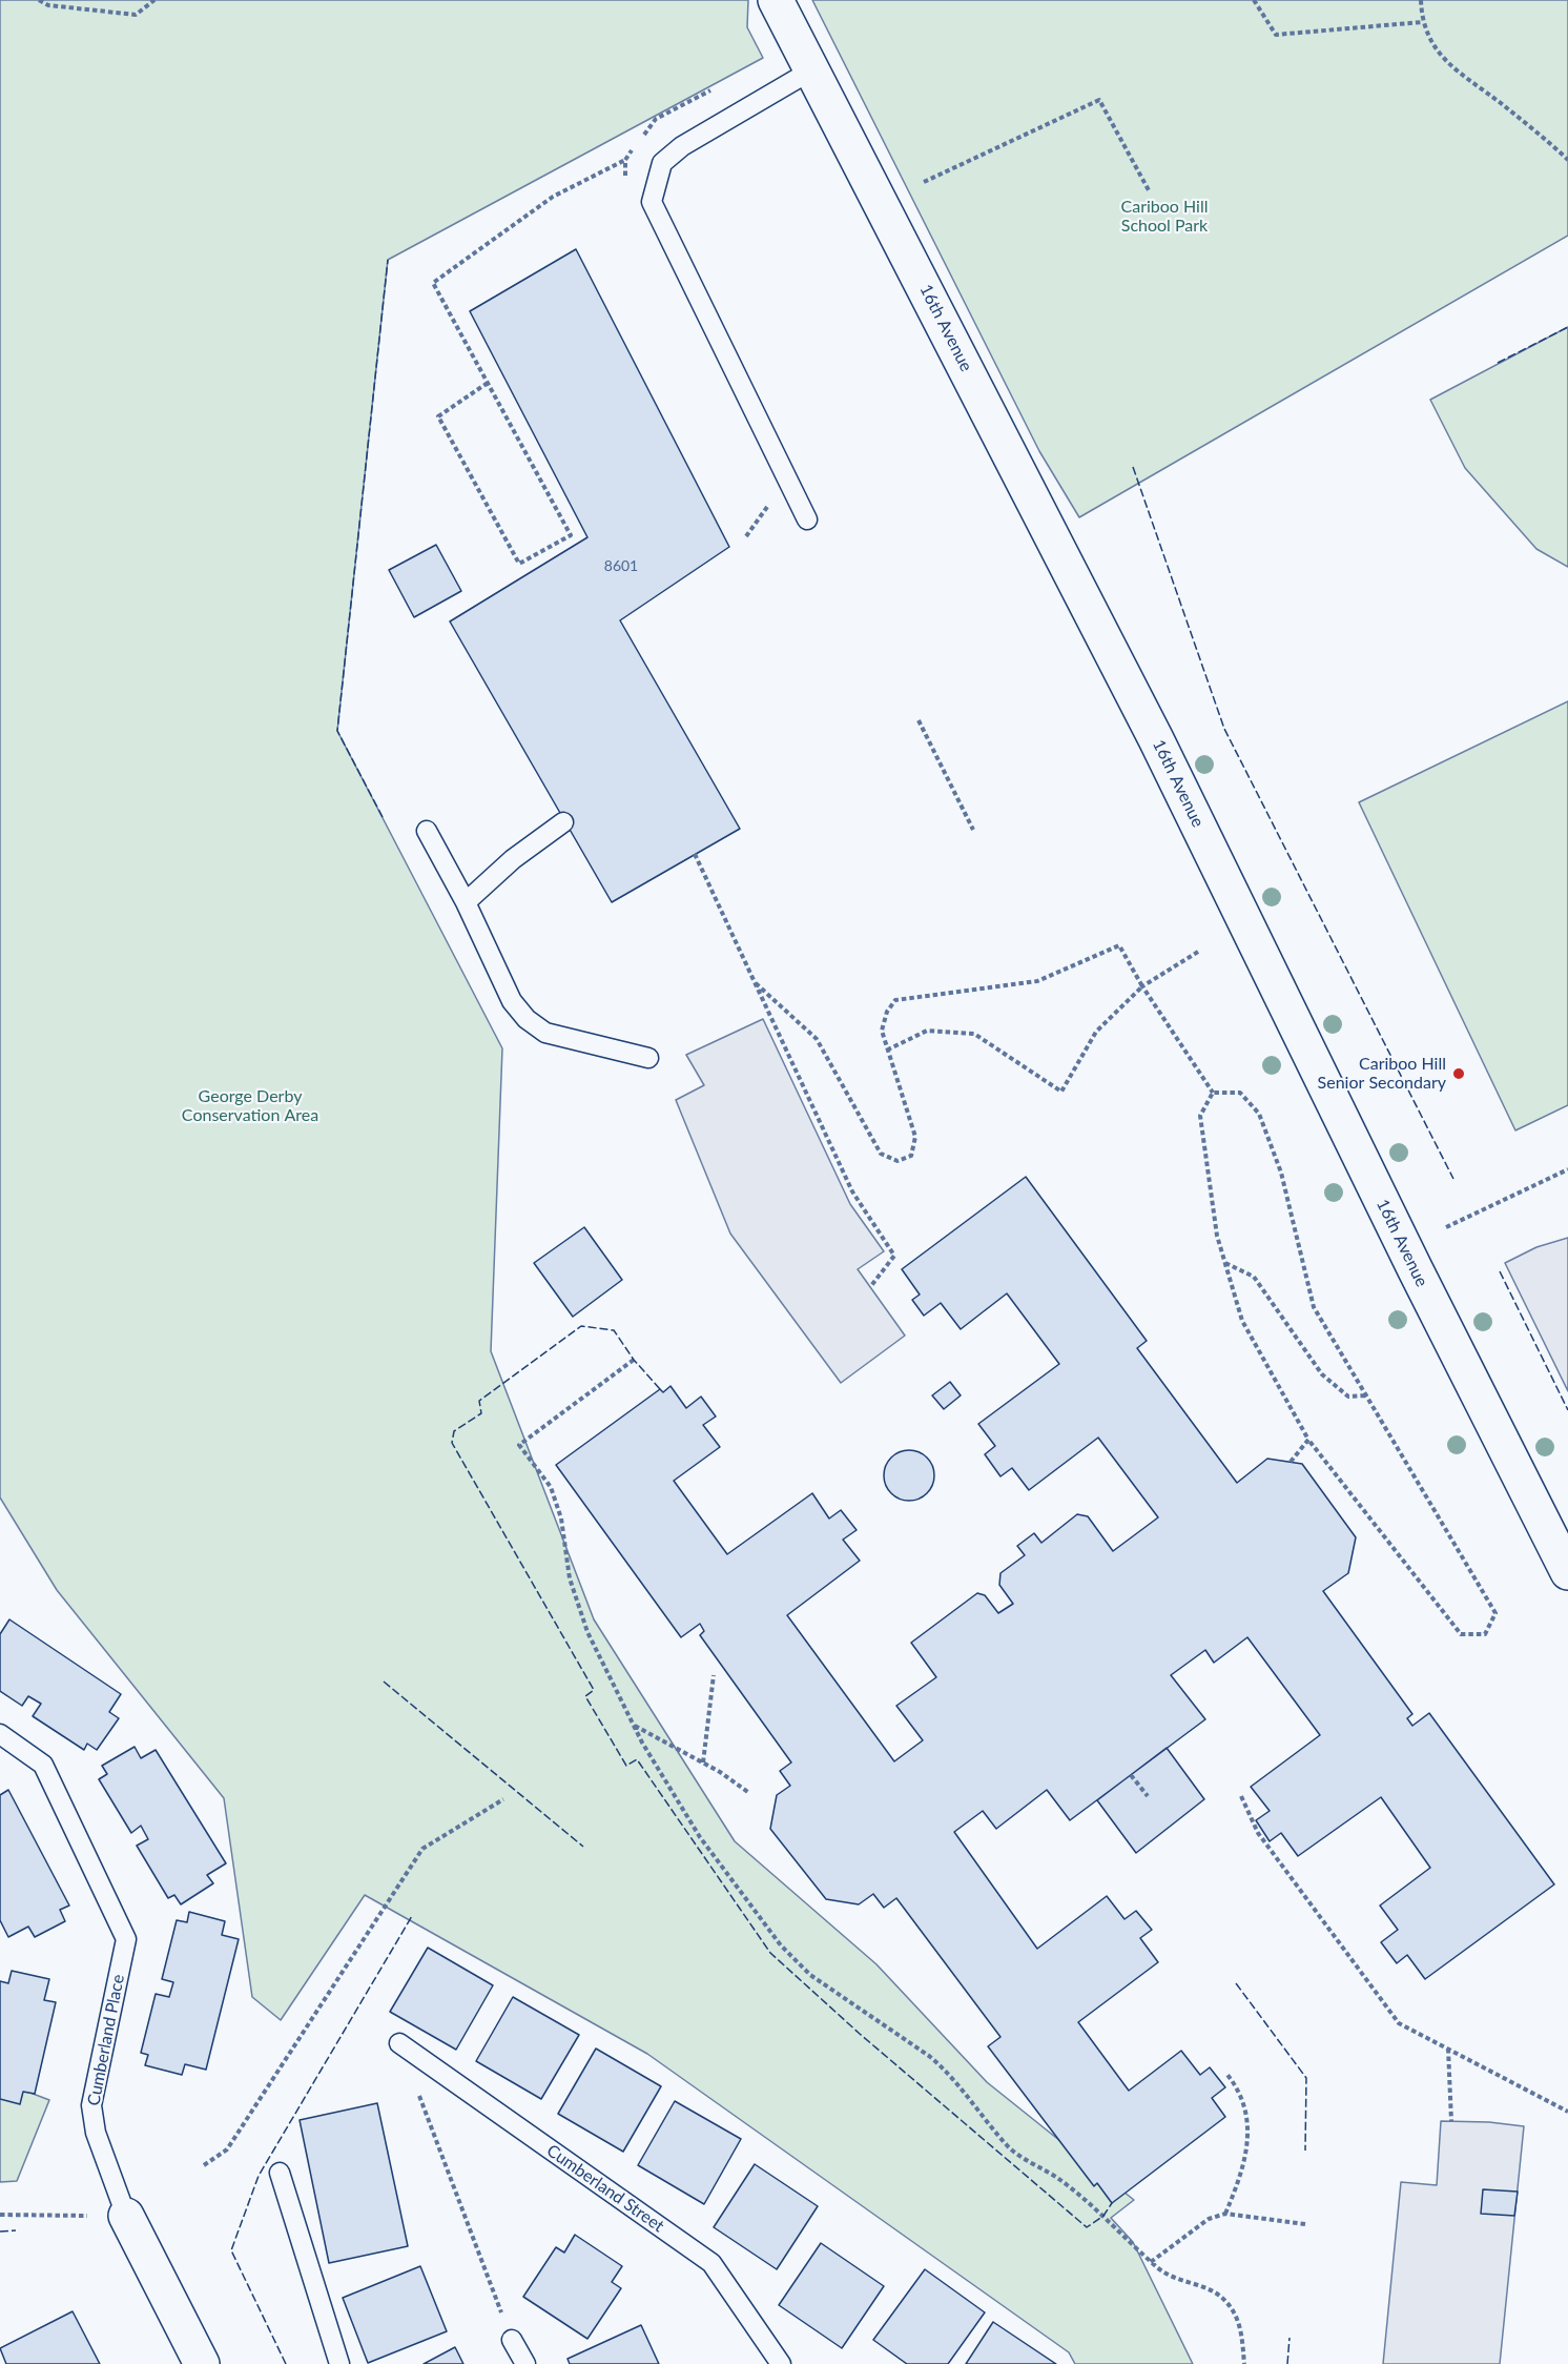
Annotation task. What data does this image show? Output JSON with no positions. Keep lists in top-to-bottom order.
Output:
{
  "streets": {
    "street": ["16th Avenue", "Cumberland Place"],
    "lane": ["Cumberland Street"]
  },
  "parks": ["Cariboo Hill School Park", "George Derby Conservation Area"],
  "places": ["Cariboo Hill Senior Secondary"],
  "house_numbers": ["8601"]
}
